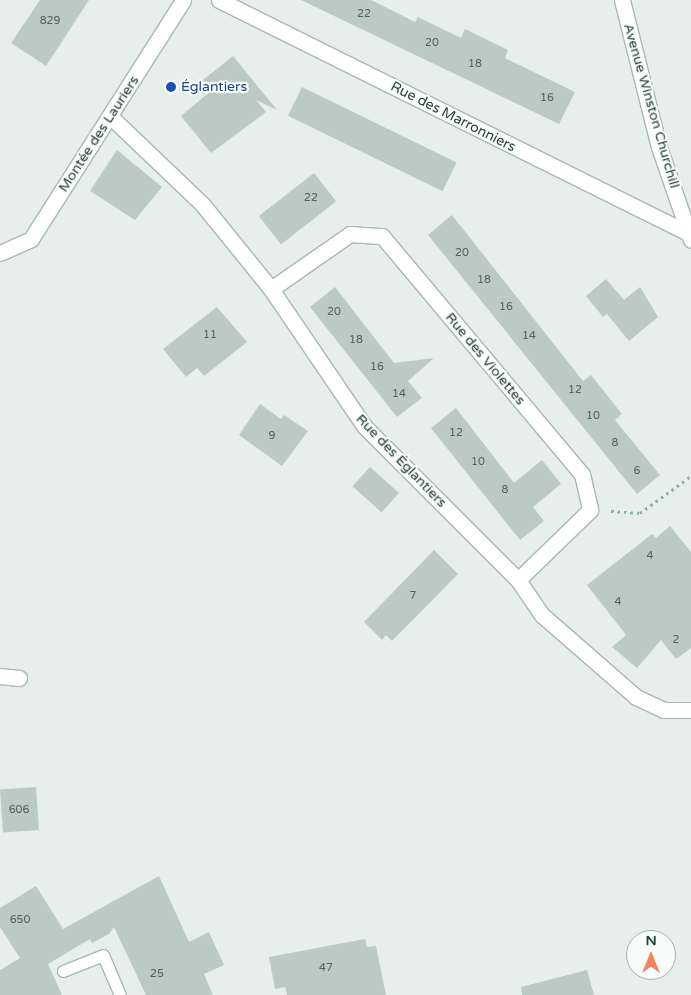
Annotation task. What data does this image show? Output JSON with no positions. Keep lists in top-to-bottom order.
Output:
{
  "streets": {
    "street": [
      "Avenue Winston Churchill",
      "Rue des Marronniers",
      "Montée des Lauriers",
      "Rue des Violettes",
      "Rue des Églantiers"
    ]
  },
  "crossings": [
    ["Avenue Winston Churchill", "Rue des Marronniers"],
    ["Montée des Lauriers", "Rue des Églantiers"],
    ["Rue des Violettes", "Rue des Églantiers"]
  ],
  "places": ["Églantiers"],
  "house_numbers": [
    "22",
    "829",
    "20",
    "18",
    "16",
    "22",
    "20",
    "18",
    "16",
    "20",
    "11",
    "14",
    "18",
    "16",
    "12",
    "14",
    "10",
    "12",
    "9",
    "8",
    "10",
    "6",
    "8",
    "4",
    "7",
    "4",
    "2",
    "606",
    "650",
    "47",
    "25"
  ],
  "north": "top"
}
